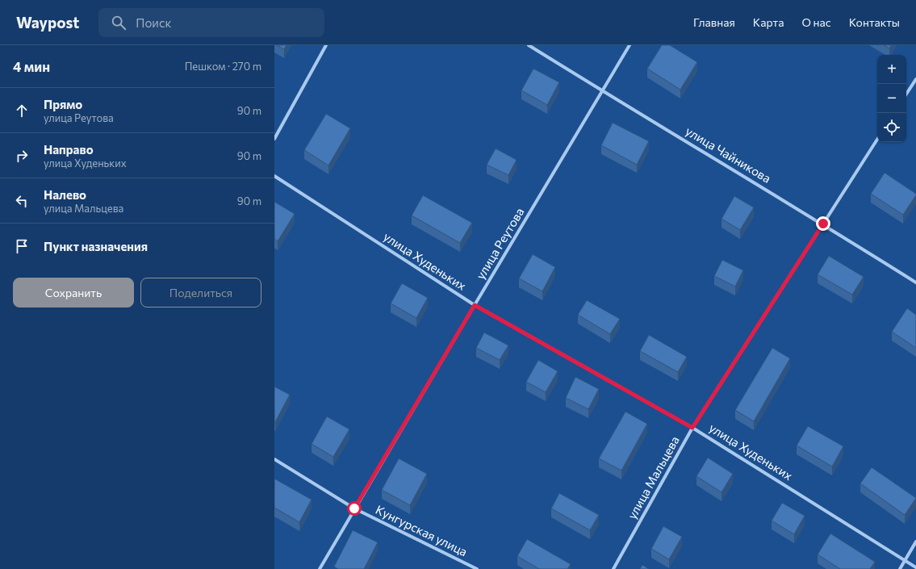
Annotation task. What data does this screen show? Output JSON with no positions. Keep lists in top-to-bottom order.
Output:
{
  "streets": {
    "street": [
      "улица Чайникова",
      "улица Реутова",
      "улица Худеньких",
      "улица Мальцева",
      "Кунгурская улица"
    ]
  },
  "crossings": [
    ["улица Чайникова", "улица Реутова"],
    ["улица Чайникова", "улица Мальцева"],
    ["улица Реутова", "улица Худеньких"],
    ["улица Реутова", "Кунгурская улица"],
    ["улица Худеньких", "улица Мальцева"]
  ],
  "page": {
    "header": "Waypost",
    "search": "Поиск",
    "nav": [
      "Главная",
      "Карта",
      "О нас",
      "Контакты"
    ],
    "heading": ["4 мин", "Пешком · 270 m"],
    "map_buttons": ["+", "−"],
    "list": [
      ["Прямо", "улица Реутова", "90 m"],
      ["Направо", "улица Худеньких", "90 m"],
      ["Налево", "улица Мальцева", "90 m"],
      "Пункт назначения"
    ],
    "buttons": ["Сохранить", "Поделиться"]
  }
}
